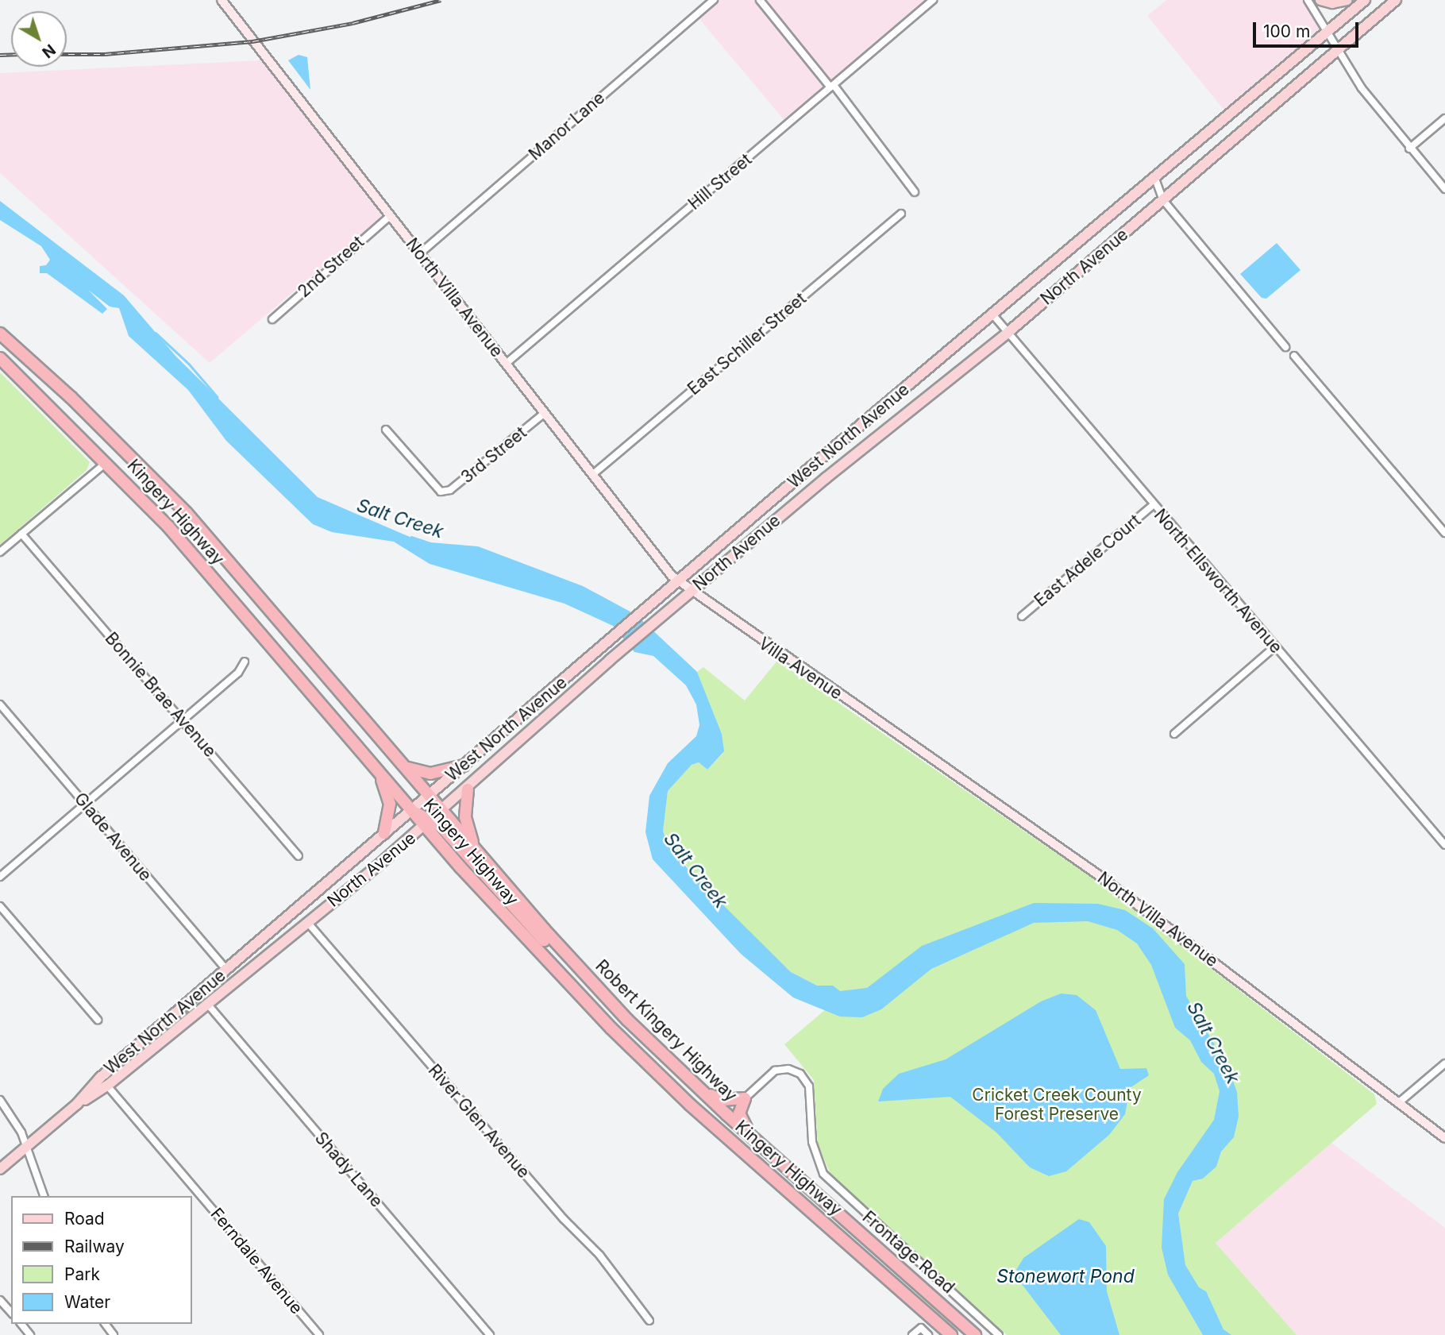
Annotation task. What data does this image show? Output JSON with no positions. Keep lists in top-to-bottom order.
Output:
{
  "streets": {
    "highway": ["Kingery Highway", "Robert Kingery Highway"],
    "main road": [
      "North Avenue",
      "North Villa Avenue",
      "West North Avenue",
      "Villa Avenue"
    ],
    "street": [
      "Manor Lane",
      "Hill Street",
      "2nd Street",
      "East Schiller Street",
      "3rd Street",
      "East Adele Court",
      "North Ellsworth Avenue",
      "Bonnie Brae Avenue",
      "Glade Avenue",
      "River Glen Avenue",
      "Shady Lane",
      "Frontage Road",
      "Ferndale Avenue"
    ]
  },
  "crossings": [
    ["Manor Lane", "North Villa Avenue"],
    ["Hill Street", "North Villa Avenue"],
    ["2nd Street", "North Villa Avenue"],
    ["North Avenue", "North Villa Avenue"],
    ["North Avenue", "West North Avenue"],
    ["North Avenue", "Kingery Highway"],
    ["North Avenue", "North Ellsworth Avenue"],
    ["North Avenue", "Villa Avenue"],
    ["North Avenue", "River Glen Avenue"],
    ["North Avenue", "Shady Lane"],
    ["North Avenue", "Ferndale Avenue"],
    ["North Villa Avenue", "East Schiller Street"],
    ["North Villa Avenue", "West North Avenue"],
    ["North Villa Avenue", "3rd Street"],
    ["North Villa Avenue", "Villa Avenue"],
    ["West North Avenue", "Kingery Highway"],
    ["West North Avenue", "North Ellsworth Avenue"],
    ["West North Avenue", "Glade Avenue"],
    ["Kingery Highway", "Robert Kingery Highway"],
    ["East Adele Court", "North Ellsworth Avenue"]
  ],
  "water": ["Salt Creek", "Stonewort Pond"],
  "parks": ["Cricket Creek County Forest Preserve"],
  "legend": [
    "Road",
    "Railway",
    "Park",
    "Water"
  ],
  "scale_bar": "100 m",
  "north": "bottom right"
}
